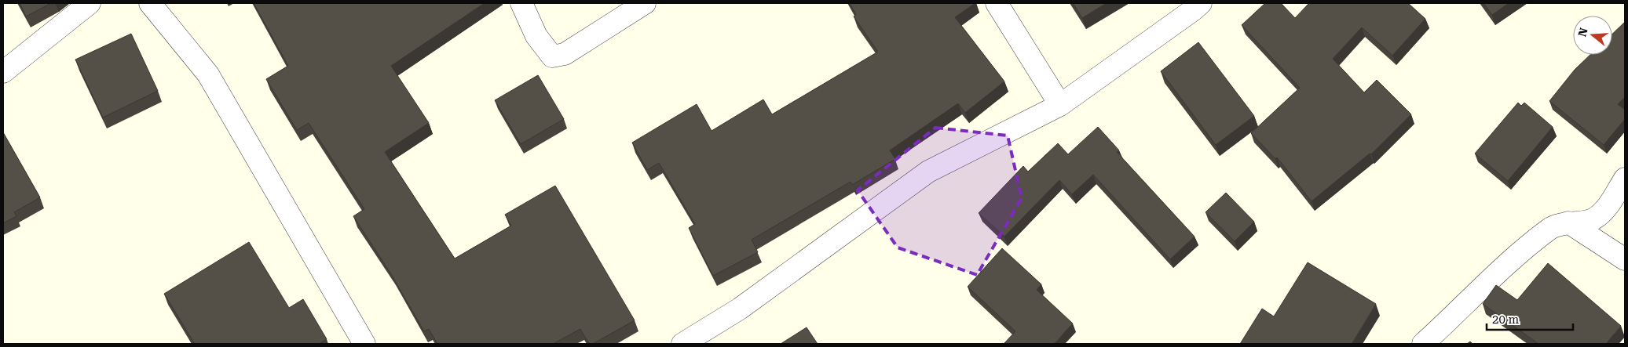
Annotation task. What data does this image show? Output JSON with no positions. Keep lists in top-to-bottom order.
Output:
{
  "scale_bar": "20 m",
  "north": "left"
}
